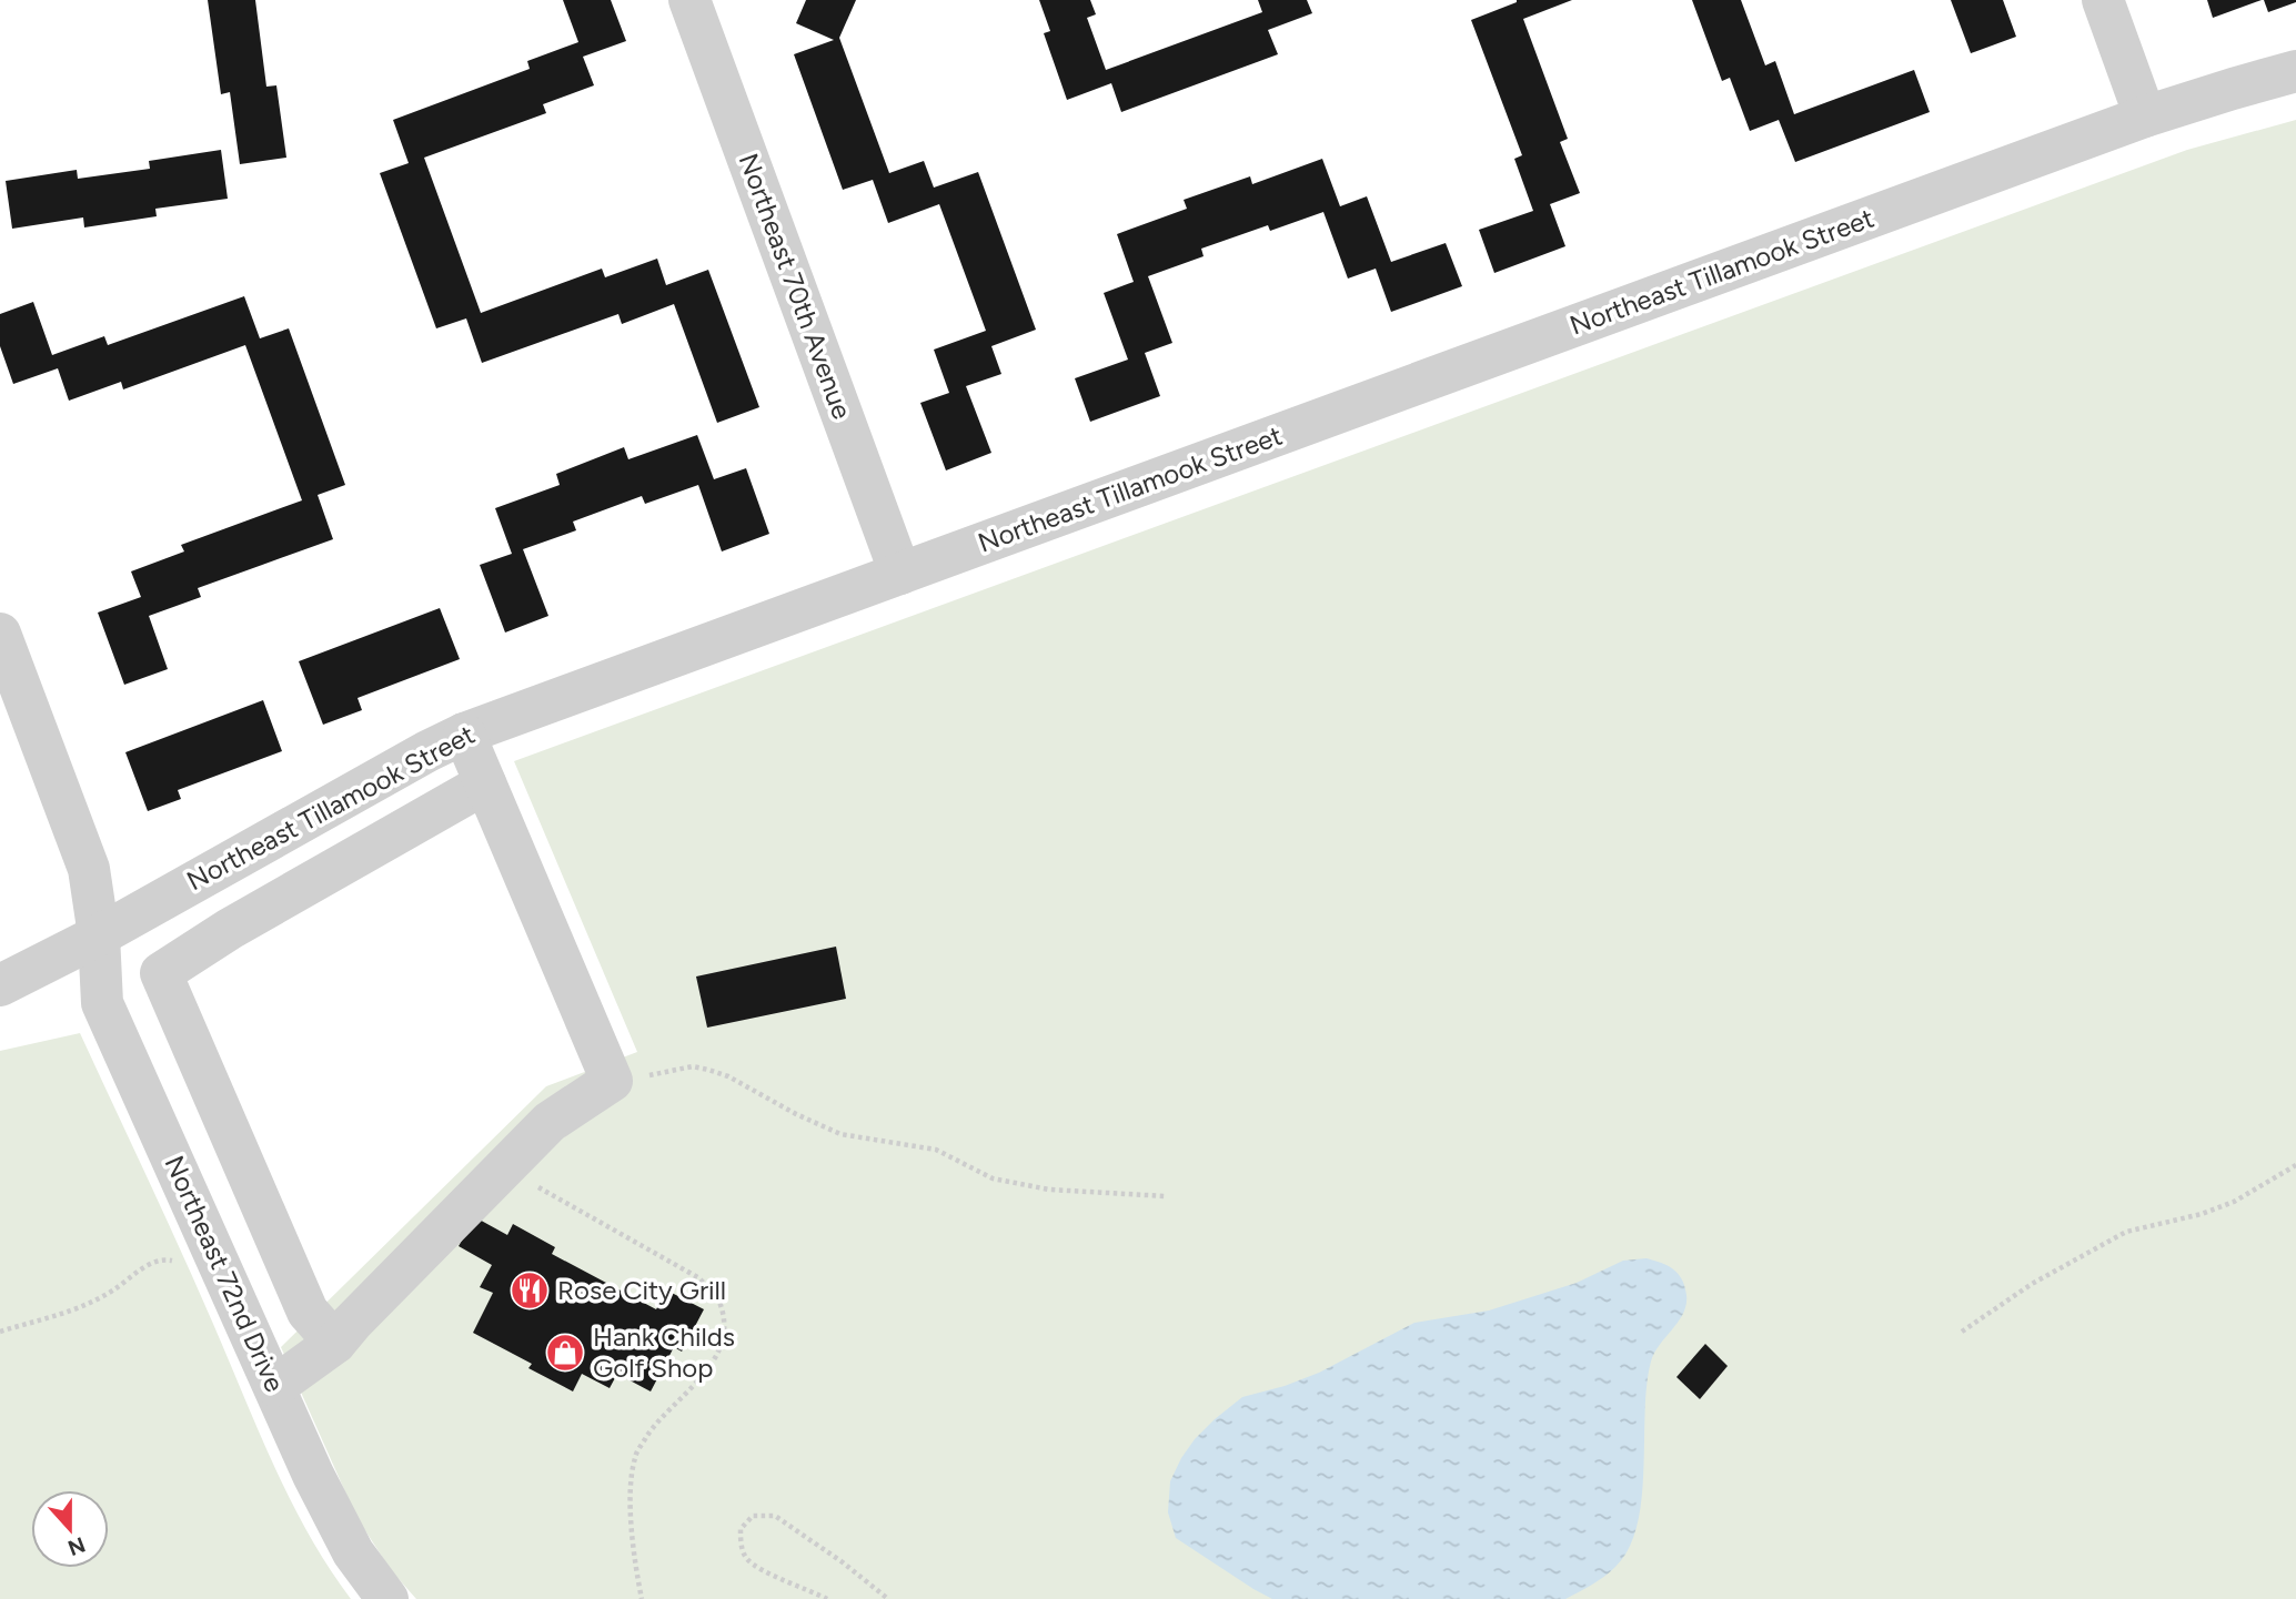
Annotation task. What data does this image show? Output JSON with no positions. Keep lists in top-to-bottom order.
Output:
{
  "streets": {
    "street": ["Northeast Tillamook Street", "Northeast 70th Avenue", "Northeast 72nd Drive"]
  },
  "crossings": [
    ["Northeast Tillamook Street", "Northeast 70th Avenue"],
    ["Northeast Tillamook Street", "Northeast 72nd Drive"]
  ],
  "places": {
    "restaurant": ["Rose City Grill"],
    "shop": ["Hank Childs Golf Shop"]
  },
  "north": "bottom"
}
